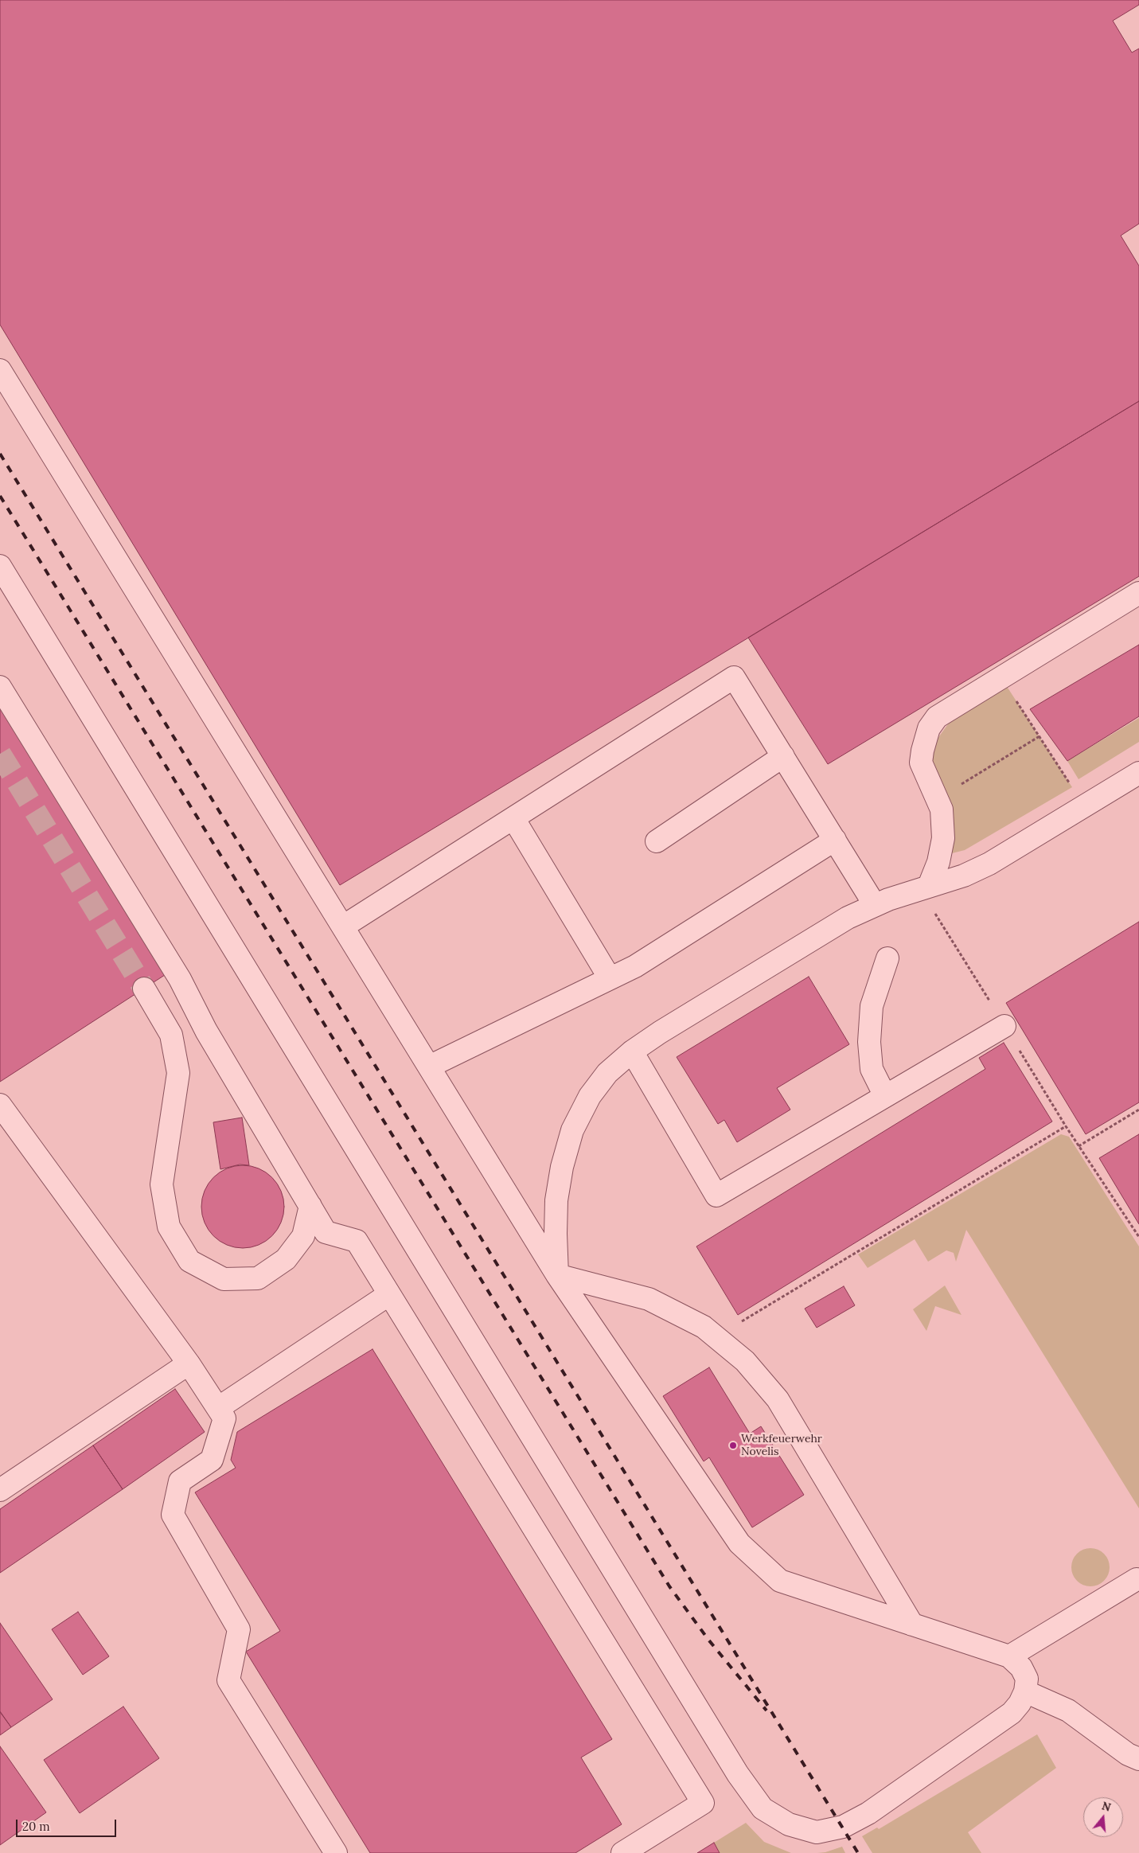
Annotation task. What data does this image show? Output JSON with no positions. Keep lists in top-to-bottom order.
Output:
{
  "places": ["Werkfeuerwehr Novelis"],
  "scale_bar": "20 m",
  "north": "top"
}
